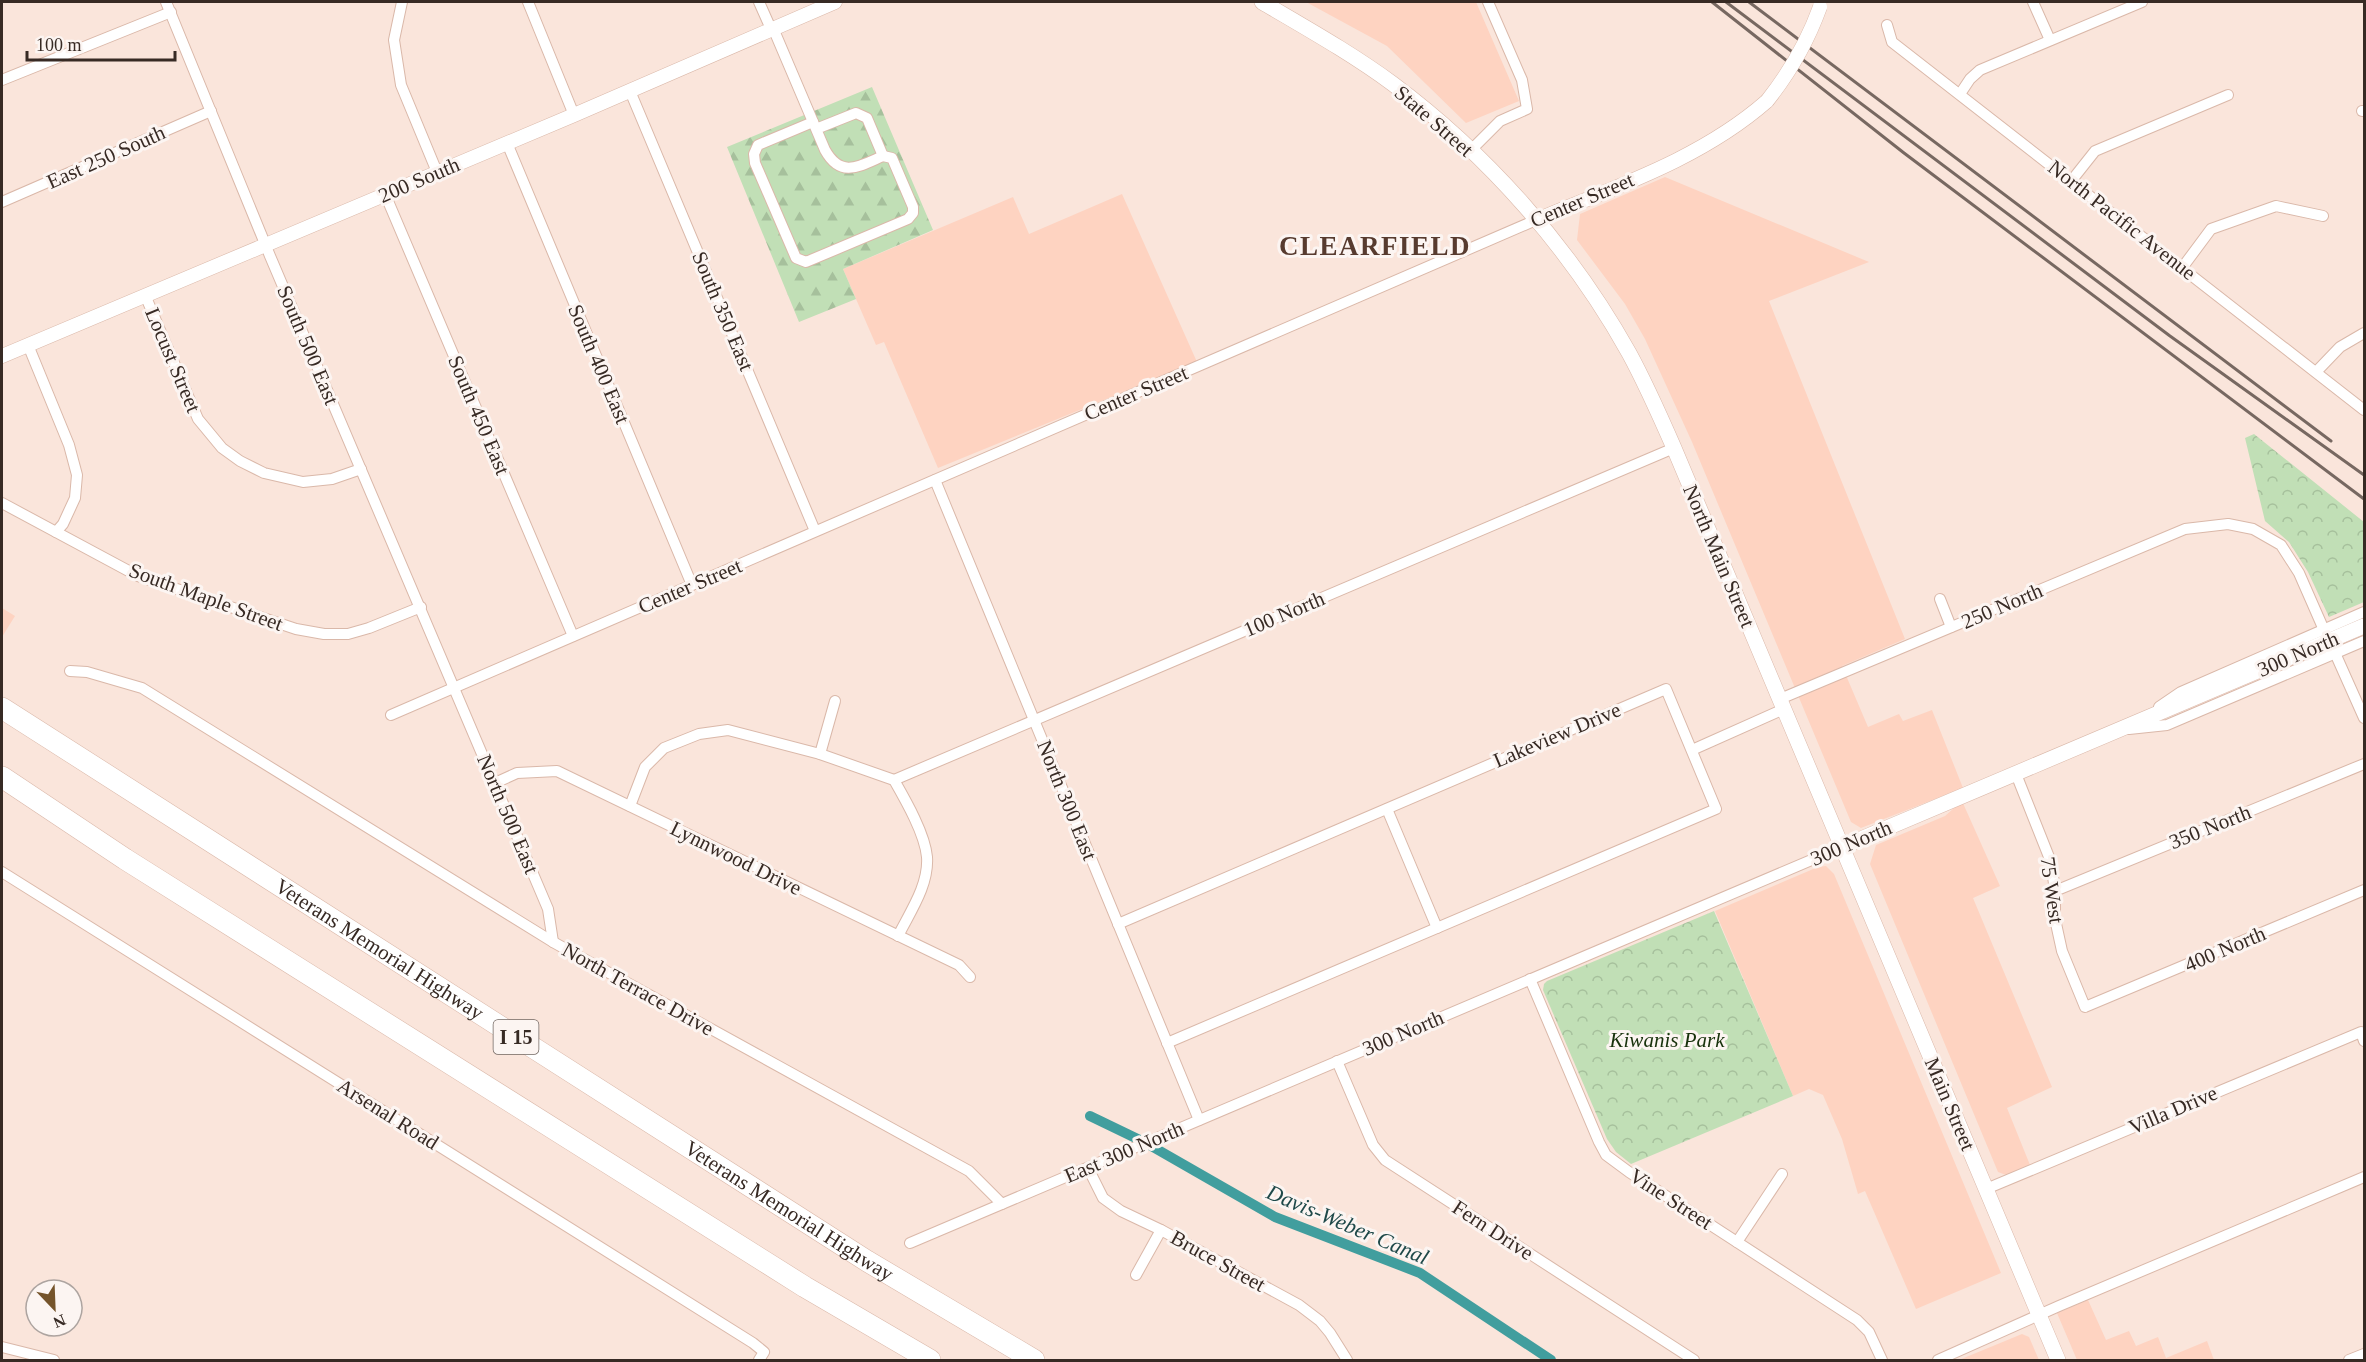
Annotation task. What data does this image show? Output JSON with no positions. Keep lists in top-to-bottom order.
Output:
{
  "streets": {
    "highway": ["Veterans Memorial Highway", "I 15"],
    "main road": [
      "State Street",
      "North Main Street",
      "300 North",
      "Main Street"
    ],
    "street": [
      "East 250 South",
      "200 South",
      "Center Street",
      "North Pacific Avenue",
      "South 350 East",
      "South 500 East",
      "Locust Street",
      "South 400 East",
      "South 450 East",
      "South Maple Street",
      "250 North",
      "100 North",
      "Lakeview Drive",
      "North 300 East",
      "North 500 East",
      "350 North",
      "Lynnwood Drive",
      "75 West",
      "400 North",
      "North Terrace Drive",
      "Villa Drive",
      "Arsenal Road",
      "East 300 North",
      "Vine Street",
      "Fern Drive",
      "Bruce Street"
    ]
  },
  "crossings": [
    ["State Street", "Center Street"],
    ["State Street", "North Main Street"],
    ["East 250 South", "South 500 East"],
    ["200 South", "South 350 East"],
    ["200 South", "South 500 East"],
    ["200 South", "Locust Street"],
    ["200 South", "South 400 East"],
    ["200 South", "South 450 East"],
    ["Center Street", "South 350 East"],
    ["Center Street", "South 500 East"],
    ["Center Street", "South 400 East"],
    ["Center Street", "South 450 East"],
    ["Center Street", "North 300 East"],
    ["Center Street", "North 500 East"],
    ["South 500 East", "Locust Street"],
    ["South 500 East", "South Maple Street"],
    ["South 500 East", "North 500 East"],
    ["North Main Street", "250 North"],
    ["North Main Street", "100 North"],
    ["North Main Street", "300 North"],
    ["North Main Street", "Main Street"],
    ["100 North", "North 300 East"],
    ["300 North", "75 West"],
    ["300 North", "Main Street"],
    ["300 North", "East 300 North"],
    ["300 North", "Vine Street"],
    ["300 North", "Fern Drive"],
    ["Lakeview Drive", "North 300 East"],
    ["North 300 East", "East 300 North"],
    ["North 500 East", "Lynnwood Drive"],
    ["North 500 East", "North Terrace Drive"],
    ["350 North", "75 West"],
    ["75 West", "400 North"],
    ["North Terrace Drive", "East 300 North"],
    ["Main Street", "Villa Drive"],
    ["East 300 North", "Fern Drive"],
    ["East 300 North", "Bruce Street"]
  ],
  "districts": ["CLEARFIELD"],
  "water": ["Davis-Weber Canal"],
  "parks": ["Kiwanis Park"],
  "scale_bar": "100 m",
  "north": "bottom right"
}
